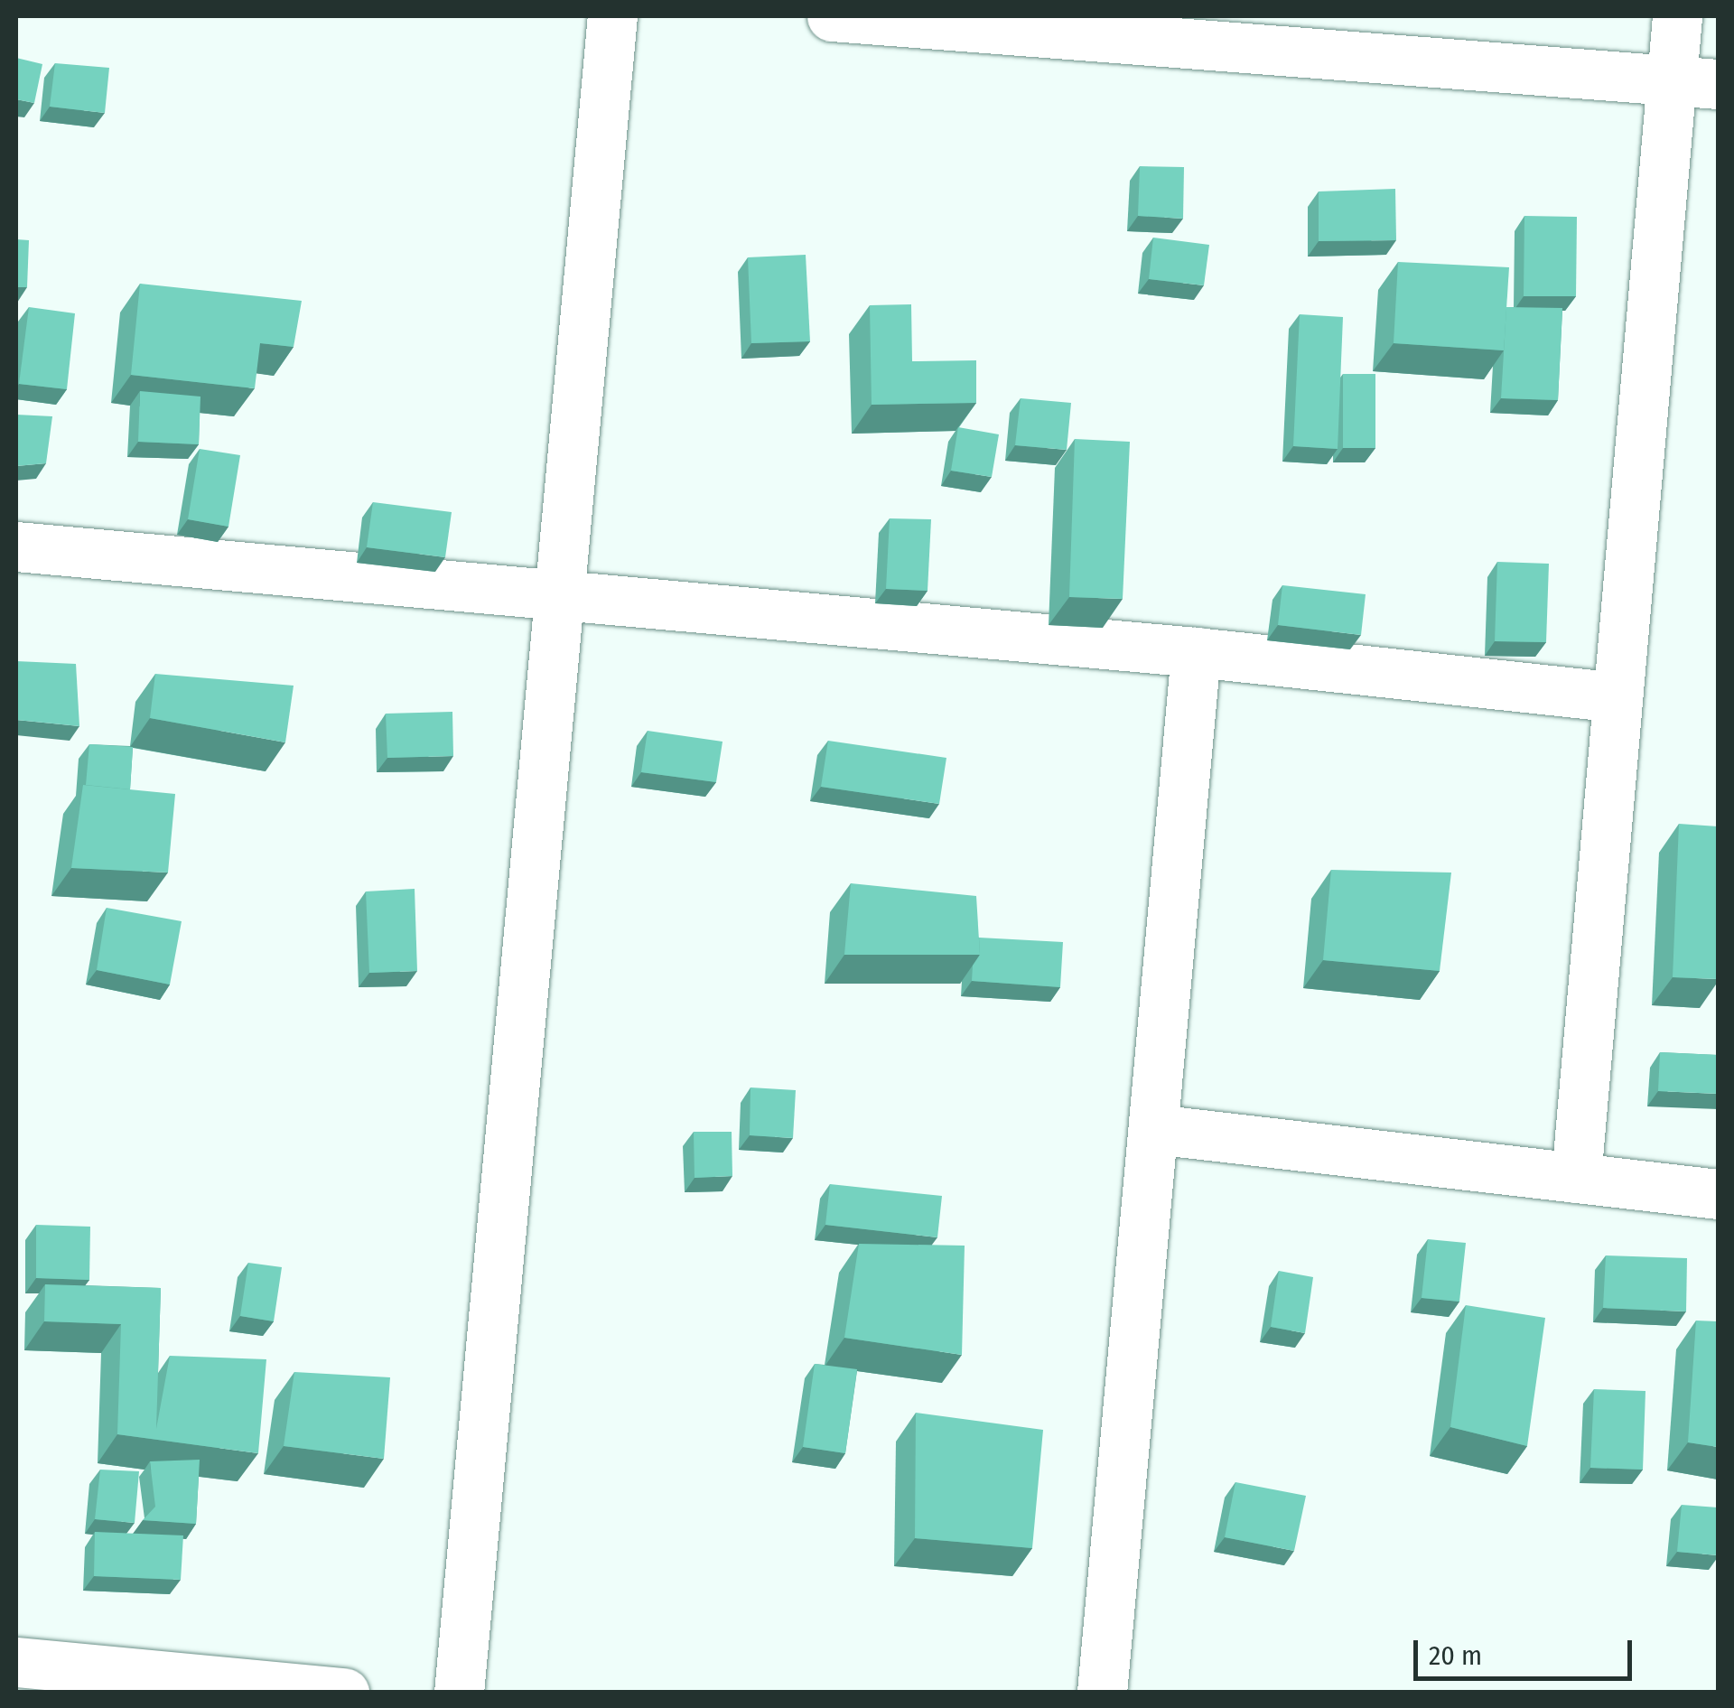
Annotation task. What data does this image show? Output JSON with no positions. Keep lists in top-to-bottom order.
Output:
{
  "scale_bar": "20 m"
}
